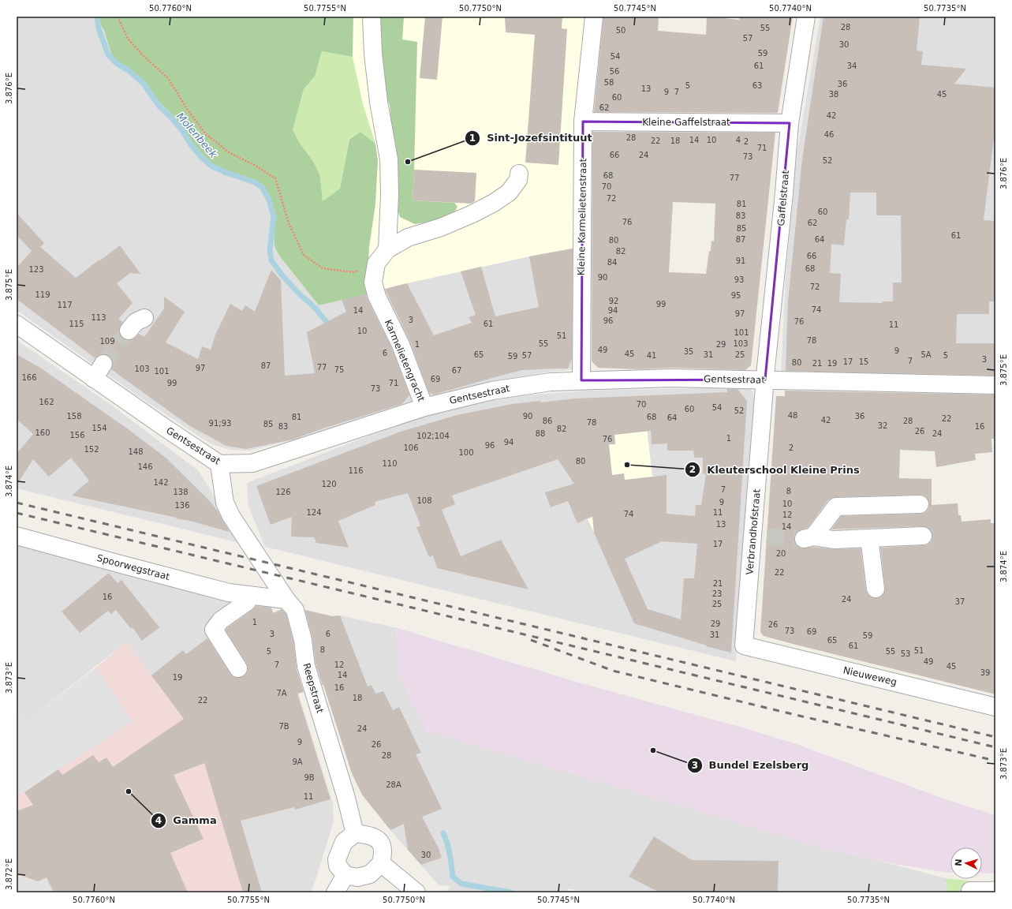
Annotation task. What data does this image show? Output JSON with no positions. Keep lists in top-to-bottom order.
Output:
{
  "streets": {
    "street": [
      "Kleine Gaffelstraat",
      "Gaffelstraat",
      "Kleine Karmelietenstraat",
      "Karmelietengracht",
      "Gentsestraat",
      "Verbrandhofstraat",
      "Spoorwegstraat",
      "Nieuweweg",
      "Reepstraat"
    ]
  },
  "crossings": [
    ["Kleine Gaffelstraat", "Gaffelstraat"],
    ["Kleine Gaffelstraat", "Kleine Karmelietenstraat"],
    ["Gaffelstraat", "Gentsestraat"],
    ["Gaffelstraat", "Verbrandhofstraat"],
    ["Kleine Karmelietenstraat", "Gentsestraat"],
    ["Karmelietengracht", "Gentsestraat"],
    ["Gentsestraat", "Verbrandhofstraat"],
    ["Gentsestraat", "Reepstraat"],
    ["Verbrandhofstraat", "Nieuweweg"],
    ["Spoorwegstraat", "Reepstraat"]
  ],
  "water": ["Molenbeek"],
  "places": [
    "Sint-Jozefsintituut",
    "Kleuterschool Kleine Prins",
    "Bundel Ezelsberg",
    "Gamma"
  ],
  "house_numbers": [
    "28",
    "55",
    "50",
    "57",
    "30",
    "59",
    "54",
    "61",
    "34",
    "56",
    "58",
    "36",
    "5",
    "63",
    "13",
    "9",
    "7",
    "38",
    "45",
    "60",
    "62",
    "42",
    "46",
    "28",
    "14",
    "10",
    "4",
    "22",
    "18",
    "2",
    "71",
    "66",
    "24",
    "73",
    "52",
    "68",
    "77",
    "70",
    "72",
    "81",
    "60",
    "83",
    "76",
    "62",
    "85",
    "61",
    "87",
    "64",
    "80",
    "82",
    "66",
    "91",
    "84",
    "68",
    "123",
    "90",
    "93",
    "72",
    "119",
    "95",
    "92",
    "99",
    "117",
    "74",
    "14",
    "94",
    "97",
    "113",
    "3",
    "96",
    "76",
    "115",
    "61",
    "11",
    "10",
    "101",
    "51",
    "78",
    "109",
    "55",
    "103",
    "1",
    "29",
    "49",
    "9",
    "35",
    "6",
    "45",
    "65",
    "31",
    "25",
    "5A",
    "57",
    "41",
    "5",
    "59",
    "3",
    "7",
    "17",
    "15",
    "80",
    "21",
    "19",
    "87",
    "77",
    "97",
    "103",
    "75",
    "67",
    "101",
    "166",
    "69",
    "99",
    "71",
    "73",
    "162",
    "70",
    "54",
    "60",
    "52",
    "48",
    "158",
    "90",
    "36",
    "81",
    "68",
    "64",
    "22",
    "42",
    "86",
    "28",
    "78",
    "91;93",
    "85",
    "32",
    "83",
    "16",
    "154",
    "82",
    "26",
    "160",
    "88",
    "24",
    "156",
    "102;104",
    "1",
    "76",
    "94",
    "96",
    "106",
    "2",
    "152",
    "148",
    "100",
    "80",
    "110",
    "146",
    "116",
    "142",
    "120",
    "7",
    "8",
    "138",
    "126",
    "108",
    "9",
    "10",
    "136",
    "124",
    "11",
    "74",
    "12",
    "13",
    "14",
    "17",
    "20",
    "22",
    "21",
    "23",
    "16",
    "24",
    "37",
    "25",
    "1",
    "29",
    "26",
    "73",
    "69",
    "3",
    "6",
    "31",
    "59",
    "65",
    "61",
    "8",
    "51",
    "5",
    "55",
    "53",
    "49",
    "7",
    "12",
    "45",
    "39",
    "14",
    "19",
    "16",
    "7A",
    "18",
    "22",
    "7B",
    "24",
    "9",
    "26",
    "28",
    "9A",
    "9B",
    "28A",
    "11",
    "30"
  ],
  "north": "left",
  "coordinates": [
    "50.7760°N",
    "50.7755°N",
    "50.7750°N",
    "50.7745°N",
    "50.7740°N",
    "50.7735°N",
    "3.876°E",
    "3.875°E",
    "3.874°E",
    "3.873°E",
    "3.872°E"
  ]
}
